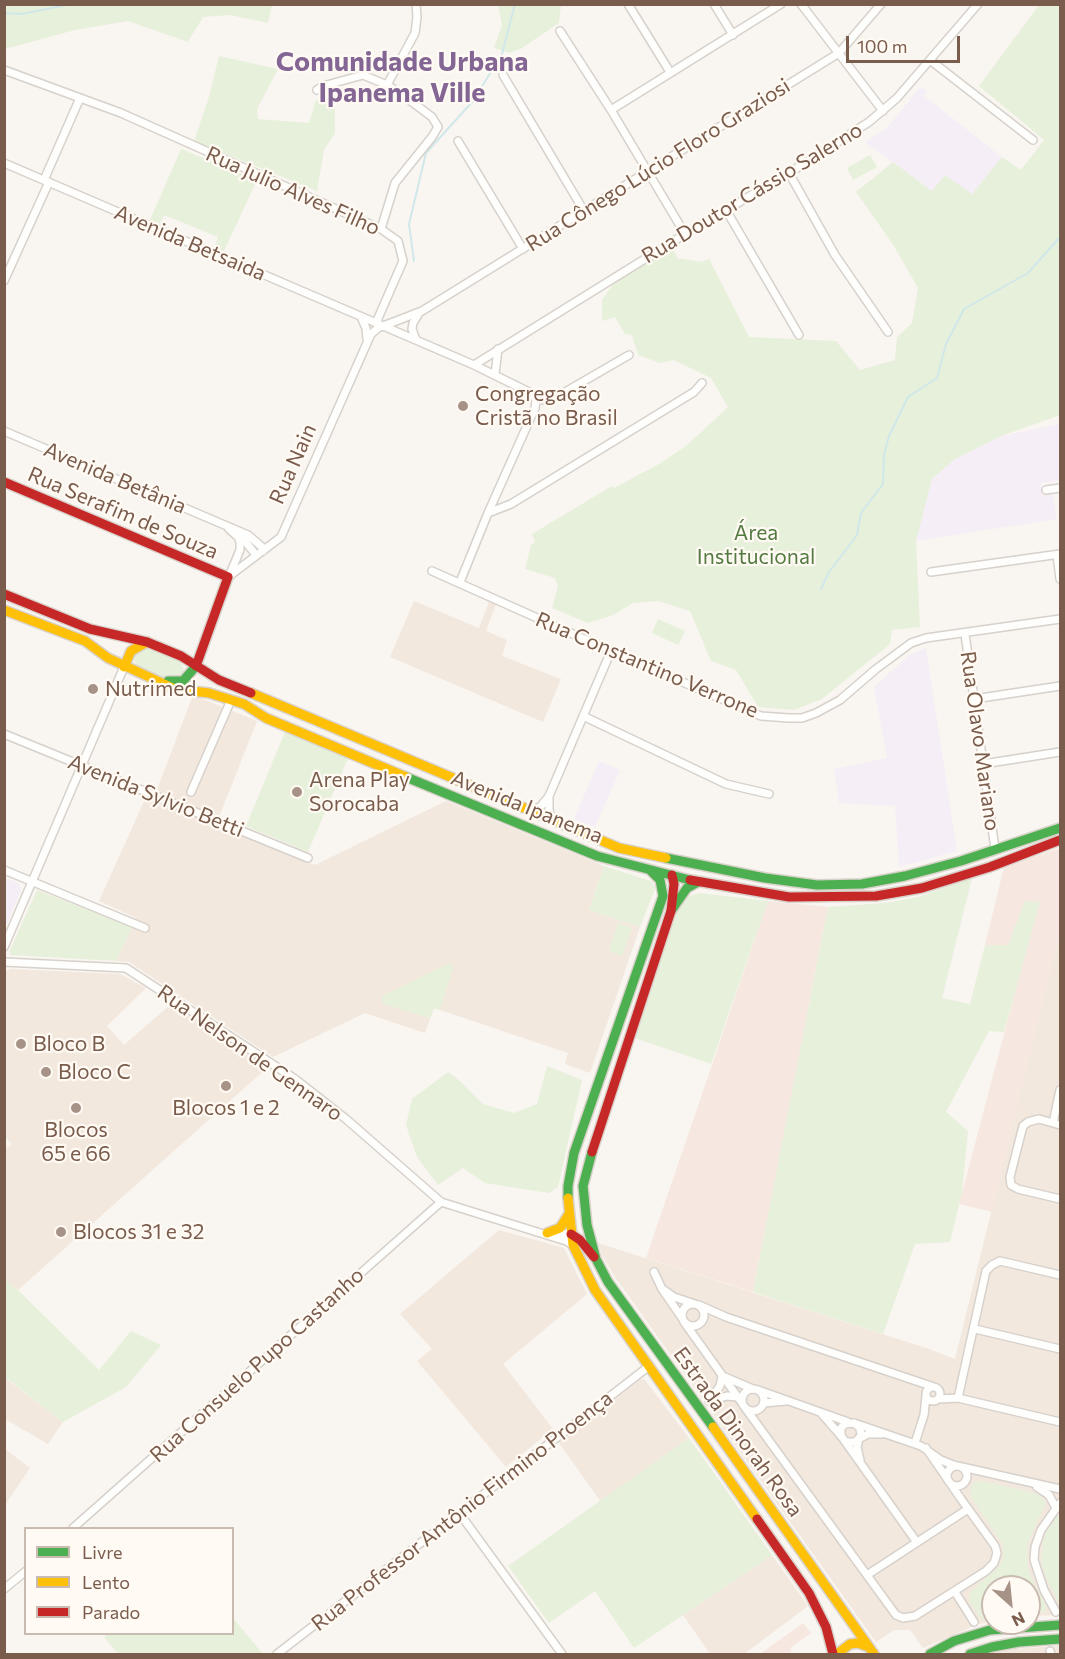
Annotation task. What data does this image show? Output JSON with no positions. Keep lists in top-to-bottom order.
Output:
{
  "streets": {
    "main road": ["Rua Serafim de Souza", "Avenida Ipanema", "Estrada Dinorah Rosa"],
    "street": [
      "Rua Cônego Lúcio Floro Graziosi",
      "Rua Julio Alves Filho",
      "Rua Doutor Cássio Salerno",
      "Avenida Betsaida",
      "Rua Nain",
      "Avenida Betânia",
      "Rua Constantino Verrone",
      "Rua Olavo Mariano",
      "Avenida Sylvio Betti",
      "Rua Nelson de Gennaro",
      "Rua Consuelo Pupo Castanho",
      "Rua Professor Antônio Firmino Proença"
    ]
  },
  "crossings": [
    ["Rua Cônego Lúcio Floro Graziosi", "Avenida Betsaida"],
    ["Rua Cônego Lúcio Floro Graziosi", "Rua Nain"],
    ["Rua Julio Alves Filho", "Rua Nain"],
    ["Rua Doutor Cássio Salerno", "Avenida Betsaida"],
    ["Avenida Betsaida", "Rua Nain"],
    ["Rua Nain", "Avenida Betânia"],
    ["Rua Nain", "Rua Serafim de Souza"],
    ["Rua Constantino Verrone", "Rua Olavo Mariano"],
    ["Rua Olavo Mariano", "Avenida Ipanema"],
    ["Avenida Ipanema", "Estrada Dinorah Rosa"],
    ["Rua Nelson de Gennaro", "Rua Consuelo Pupo Castanho"],
    ["Rua Nelson de Gennaro", "Estrada Dinorah Rosa"],
    ["Estrada Dinorah Rosa", "Rua Professor Antônio Firmino Proença"]
  ],
  "districts": ["Comunidade Urbana Ipanema Ville"],
  "parks": ["Área Institucional"],
  "places": [
    "Congregação Cristã no Brasil",
    "Nutrimed",
    "Arena Play Sorocaba",
    "Bloco B",
    "Bloco C",
    "Blocos 1 e 2",
    "Blocos 65 e 66",
    "Blocos 31 e 32"
  ],
  "legend": ["Livre", "Lento", "Parado"],
  "scale_bar": "100 m",
  "north": "bottom right"
}
